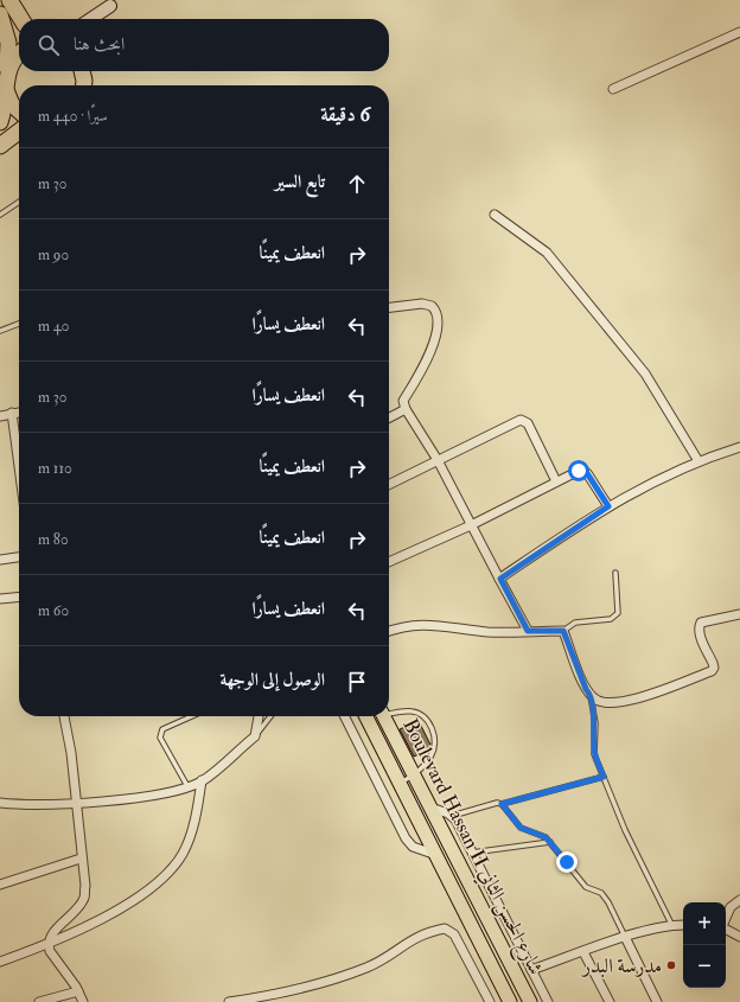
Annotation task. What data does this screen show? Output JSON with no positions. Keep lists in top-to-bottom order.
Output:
{
  "streets": {
    "main road": ["Boulevard Hassan II شارع الحسن الثاني"]
  },
  "places": ["مدرسة البدر"],
  "page": {
    "search": "ابحث هنا",
    "heading": ["6 دقيقة", "سيرًا · 440 m"],
    "list": [
      ["تابع السير", "30 m"],
      ["انعطف يمينًا", "90 m"],
      ["انعطف يسارًا", "40 m"],
      ["انعطف يسارًا", "30 m"],
      ["انعطف يمينًا", "110 m"],
      ["انعطف يمينًا", "80 m"],
      ["انعطف يسارًا", "60 m"],
      "الوصول إلى الوجهة"
    ],
    "map_buttons": ["+", "−"]
  }
}
